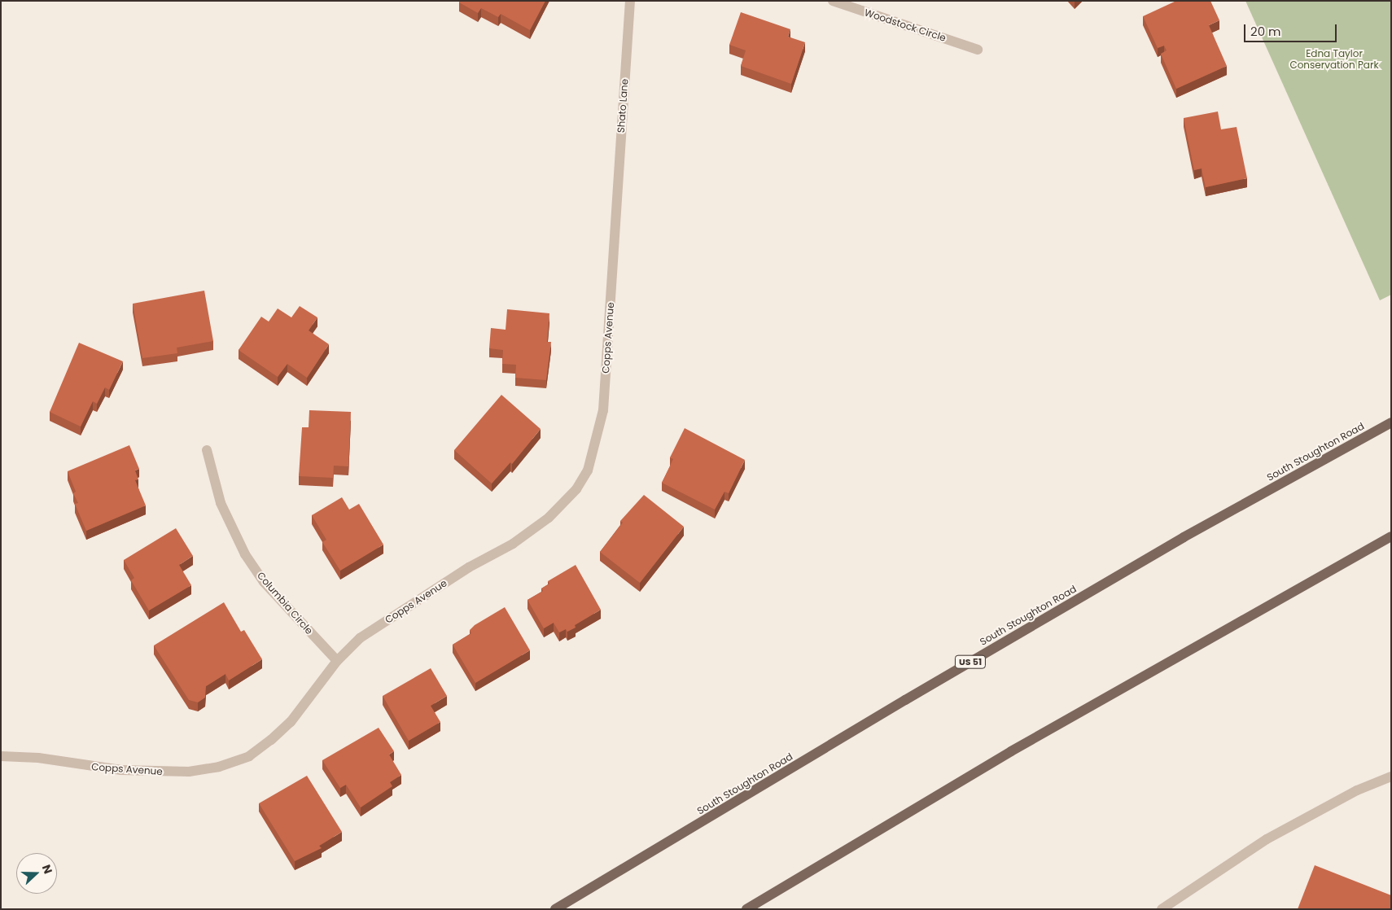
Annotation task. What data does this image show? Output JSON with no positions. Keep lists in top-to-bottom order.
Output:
{
  "streets": {
    "main road": ["South Stoughton Road", "US 51"],
    "street": [
      "Woodstock Circle",
      "Shato Lane",
      "Copps Avenue",
      "Columbia Circle"
    ]
  },
  "crossings": [
    ["Shato Lane", "Copps Avenue"],
    ["Copps Avenue", "Columbia Circle"]
  ],
  "parks": ["Edna Taylor Conservation Park"],
  "scale_bar": "20 m",
  "north": "right"
}
